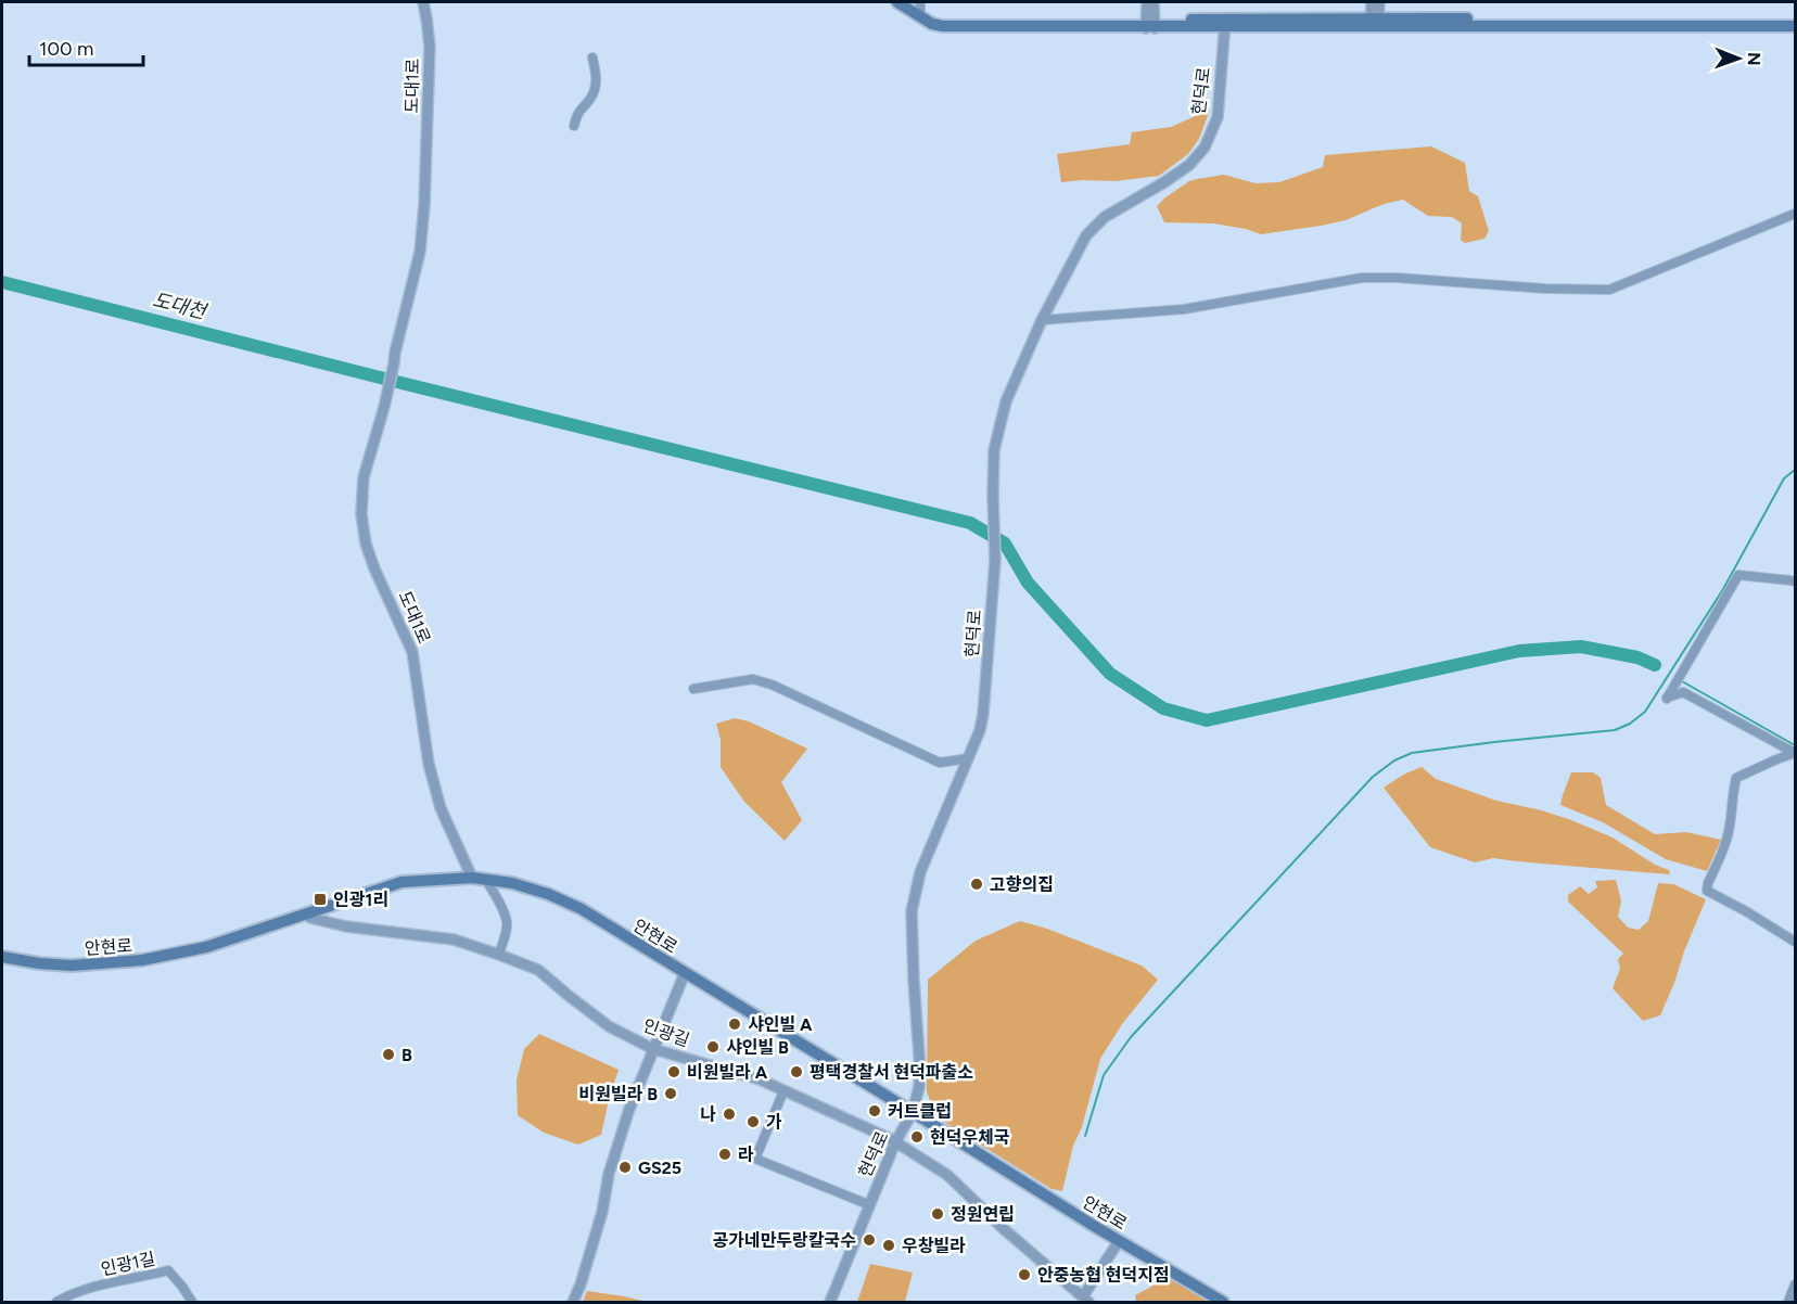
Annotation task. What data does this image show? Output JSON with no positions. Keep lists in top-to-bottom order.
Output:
{
  "streets": {
    "main road": ["안현로"],
    "street": [
      "도대1로",
      "현덕로",
      "인광길",
      "인광1길"
    ]
  },
  "crossings": [
    ["도대1로", "안현로"],
    ["현덕로", "안현로"],
    ["현덕로", "인광길"],
    ["안현로", "인광길"]
  ],
  "water": ["도대천"],
  "places": {
    "other": [
      "고향의집",
      "샤인빌 A",
      "샤인빌 B",
      "B",
      "비원빌라 A",
      "평택경찰서 현덕파출소",
      "비원빌라 B",
      "커트클럽",
      "나",
      "가",
      "현덕우체국",
      "라",
      "GS25",
      "정원연립",
      "공가네만두랑칼국수",
      "우창빌라",
      "안중농협 현덕지점"
    ],
    "transit": ["인광1리"]
  },
  "scale_bar": "100 m",
  "north": "right"
}
